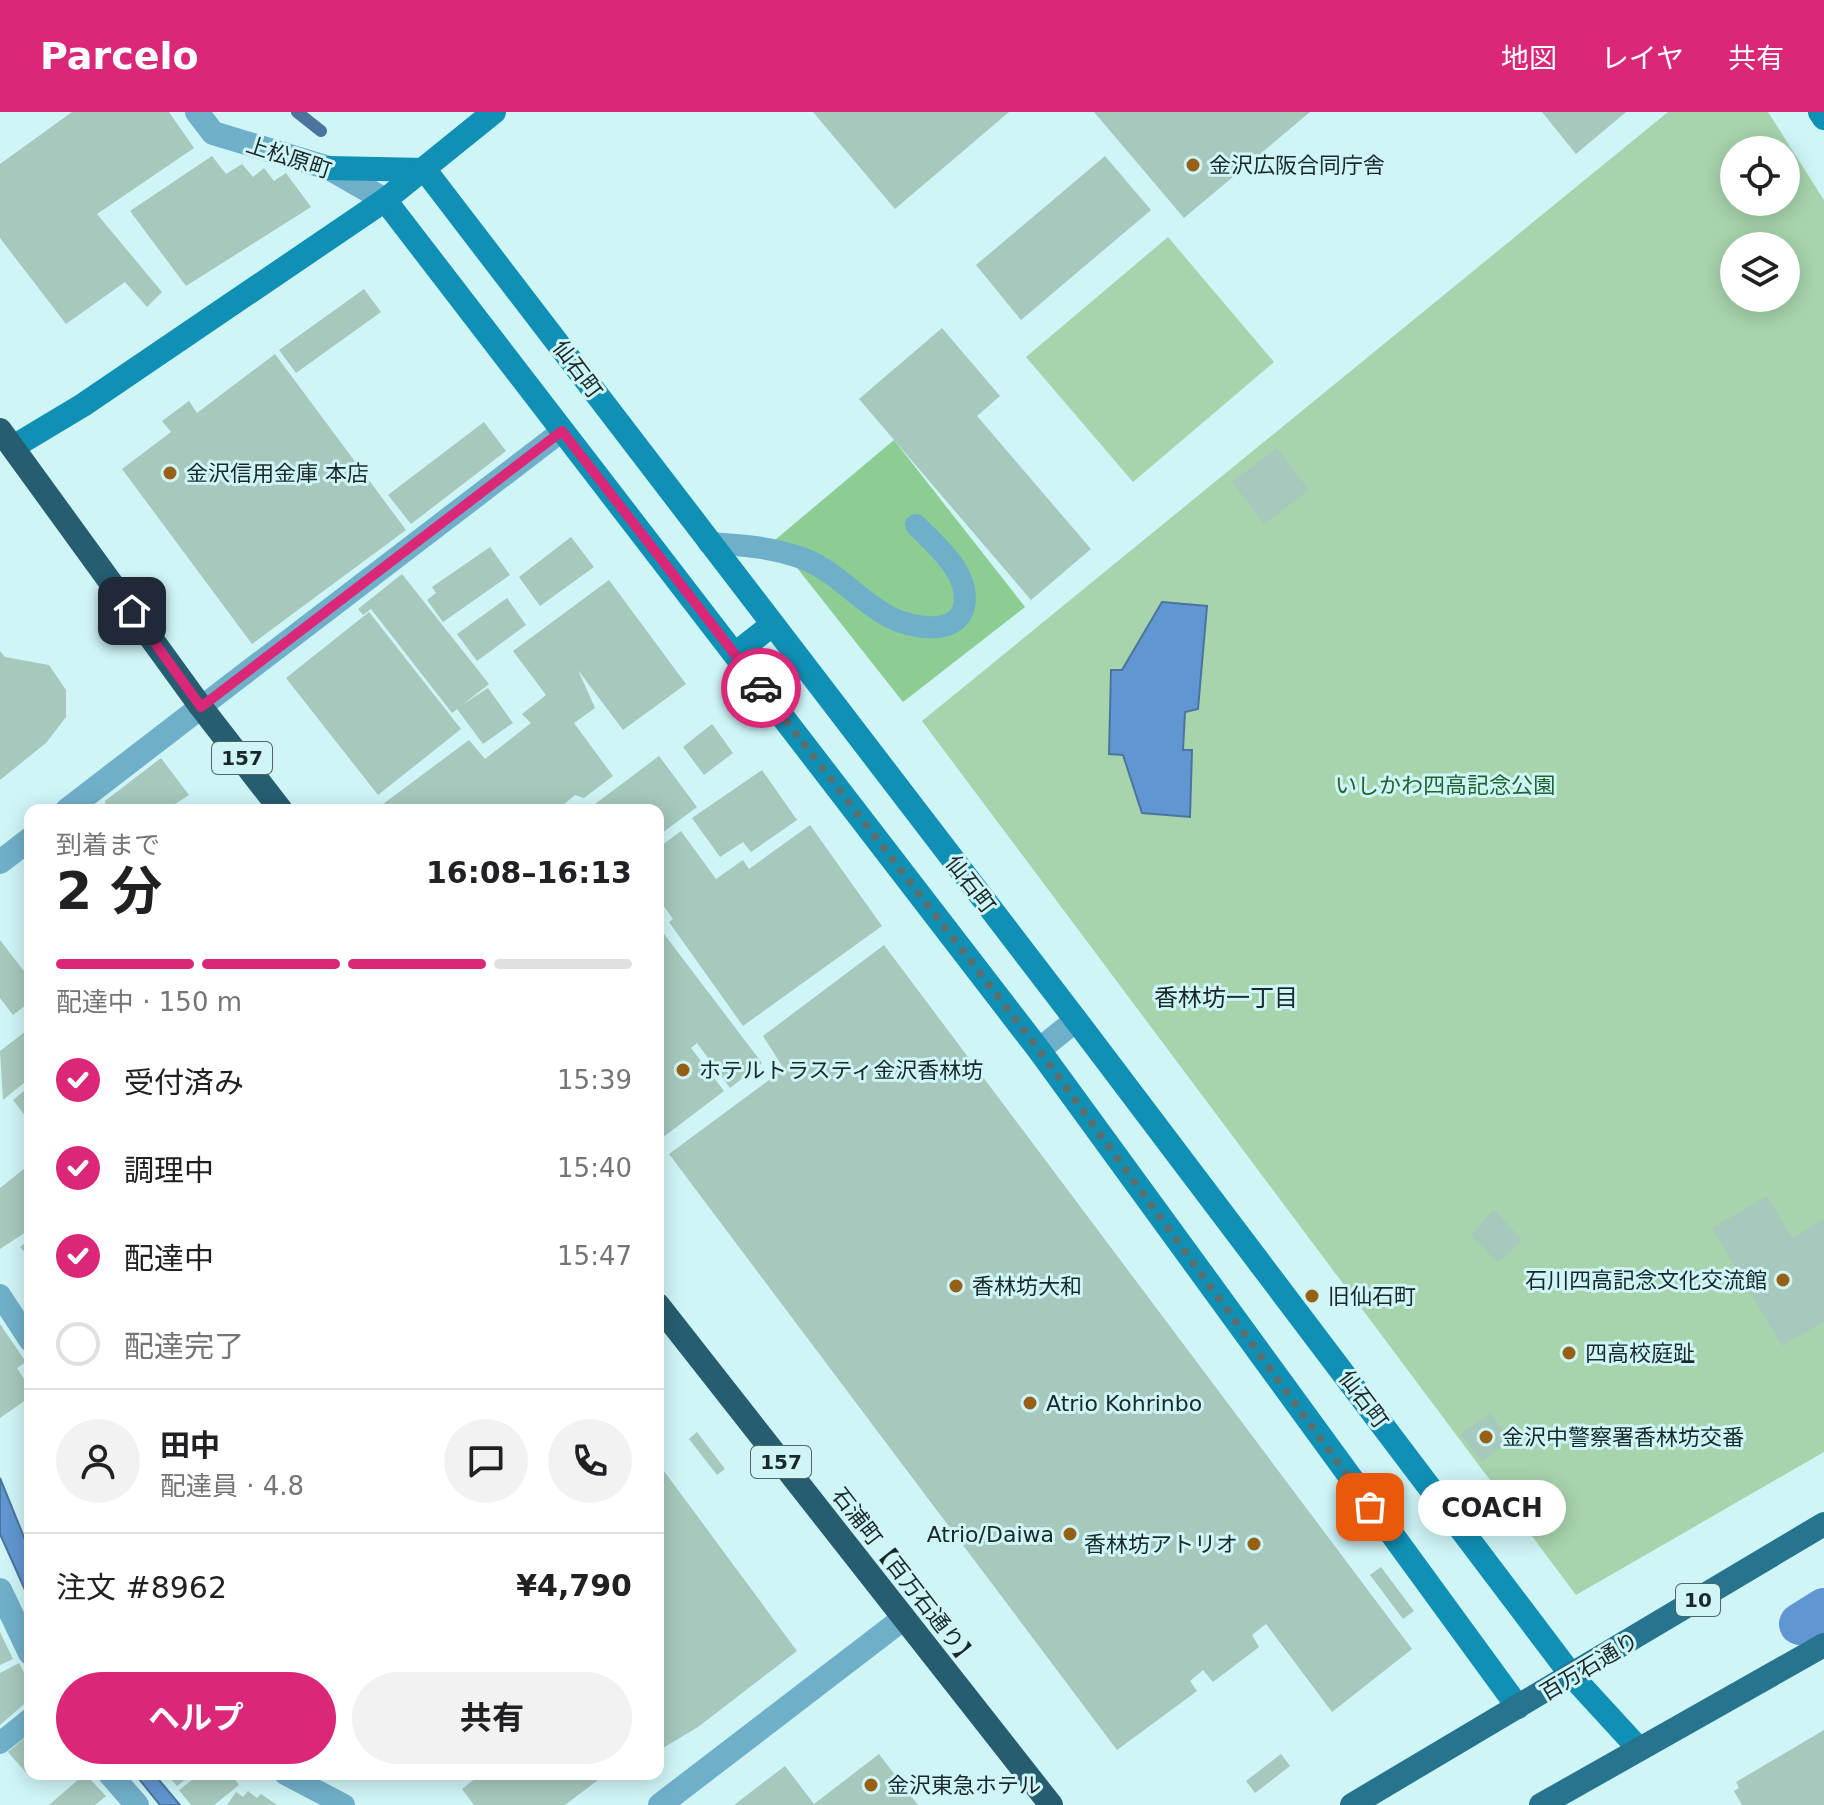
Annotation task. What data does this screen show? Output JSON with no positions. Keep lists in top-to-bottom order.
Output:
{
  "streets": {
    "highway": ["157", "石浦町【百万石通り】"],
    "main road": ["10", "百万石通り"],
    "street": ["上松原町", "仙石町"]
  },
  "crossings": [
    ["仙石町", "百万石通り"]
  ],
  "districts": ["香林坊一丁目"],
  "parks": ["いしかわ四高記念公園"],
  "places": [
    "金沢広阪合同庁舎",
    "金沢信用金庫 本店",
    "ホテルトラスティ金沢香林坊",
    "石川四高記念文化交流館",
    "香林坊大和",
    "旧仙石町",
    "四高校庭趾",
    "Atrio Kohrinbo",
    "金沢中警察署香林坊交番",
    "COACH",
    "Atrio/Daiwa",
    "香林坊アトリオ",
    "金沢東急ホテル"
  ],
  "page": {
    "header": "Parcelo",
    "nav": ["地図", "レイヤ", "共有"],
    "heading": ["2 分", "到着まで", "16:08–16:13"],
    "panel": [
      "田中",
      "配達員 · 4.8",
      "注文 #8962",
      "¥4,790"
    ],
    "bar": "配達中 · 150 m",
    "list": [
      ["受付済み", "15:39"],
      ["調理中", "15:40"],
      ["配達中", "15:47"],
      "配達完了"
    ],
    "bubble": "COACH",
    "buttons": ["ヘルプ", "共有"]
  }
}
